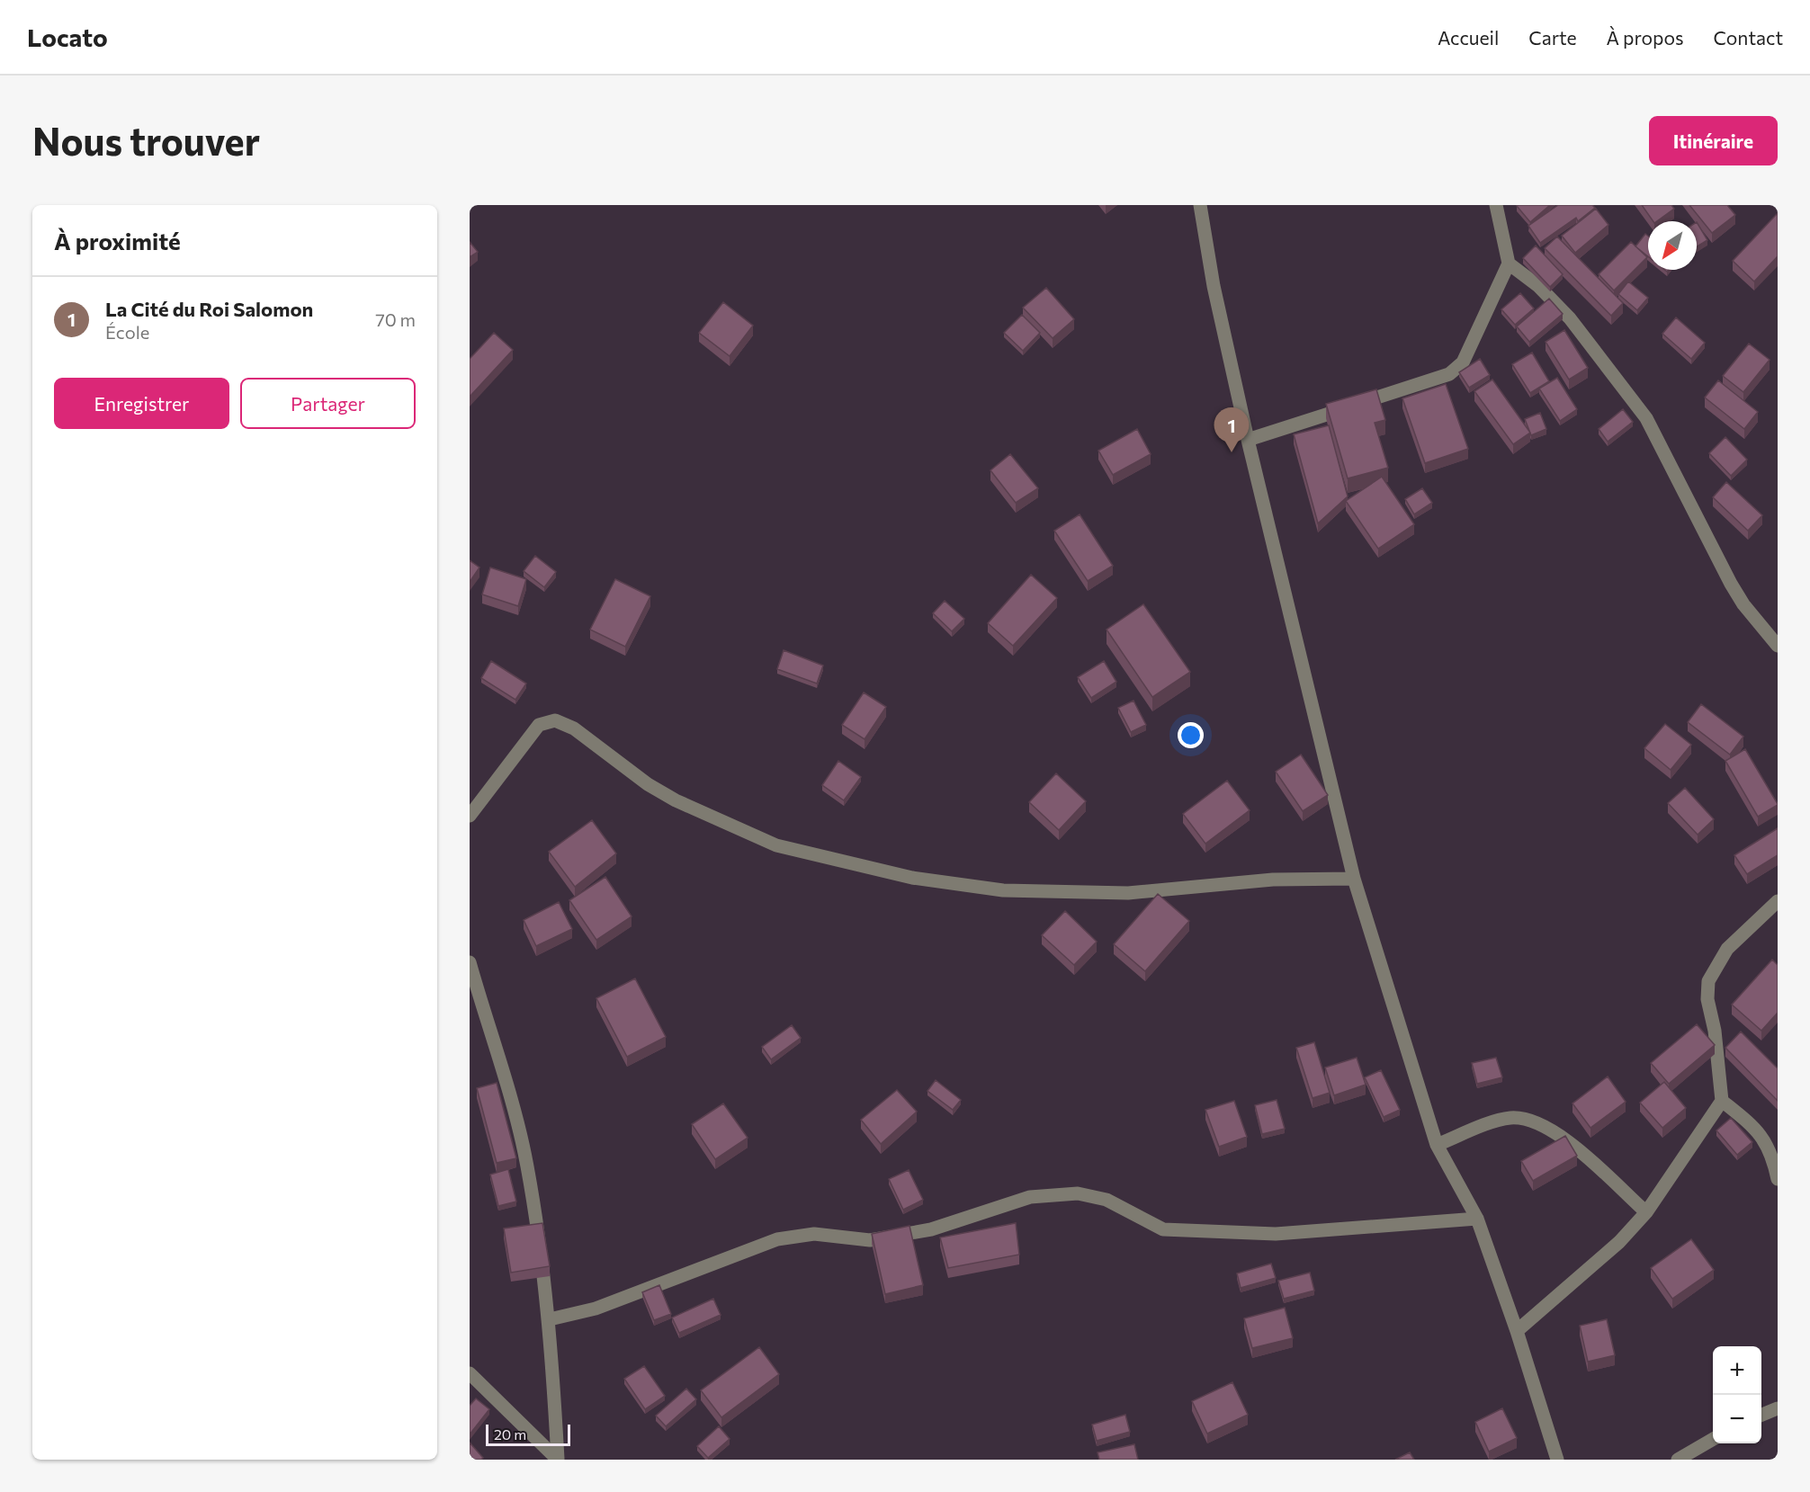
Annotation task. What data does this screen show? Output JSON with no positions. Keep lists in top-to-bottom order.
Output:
{
  "scale_bar": "20 m",
  "north": "bottom left",
  "page": {
    "header": "Locato",
    "nav": [
      "Accueil",
      "Carte",
      "À propos",
      "Contact"
    ],
    "buttons": [
      "Itinéraire",
      ["Enregistrer", "Partager"]
    ],
    "title": "Nous trouver",
    "heading": "À proximité",
    "list": [
      {
        "mark": "1",
        "name": "La Cité du Roi Salomon",
        "note": "École",
        "value": "70 m"
      }
    ],
    "pins": "1",
    "map_buttons": ["+", "−"],
    "scale": "20 m"
  }
}
